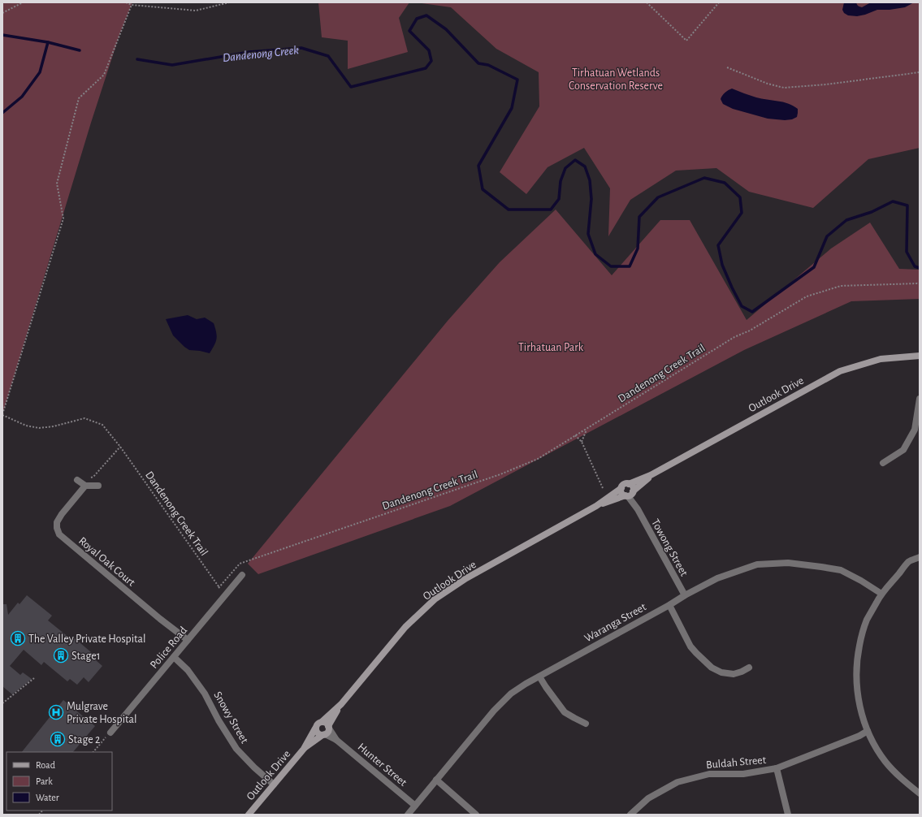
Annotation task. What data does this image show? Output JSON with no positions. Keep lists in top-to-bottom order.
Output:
{
  "streets": {
    "street": [
      "Outlook Drive",
      "Towong Street",
      "Royal Oak Court",
      "Waranga Street",
      "Police Road",
      "Snowy Street",
      "Buldah Street",
      "Hunter Street"
    ],
    "path": ["Dandenong Creek Trail"]
  },
  "crossings": [
    ["Outlook Drive", "Towong Street"],
    ["Outlook Drive", "Snowy Street"],
    ["Outlook Drive", "Hunter Street"],
    ["Towong Street", "Waranga Street"],
    ["Royal Oak Court", "Police Road"],
    ["Waranga Street", "Hunter Street"],
    ["Police Road", "Snowy Street"]
  ],
  "water": ["Dandenong Creek"],
  "parks": ["Tirhatuan Wetlands Conservation Reserve", "Tirhatuan Park"],
  "places": {
    "building": ["The Valley Private Hospital", "Stage1", "Stage 2"],
    "hospital": ["Mulgrave Private Hospital"]
  },
  "legend": ["Road", "Park", "Water"]
}
